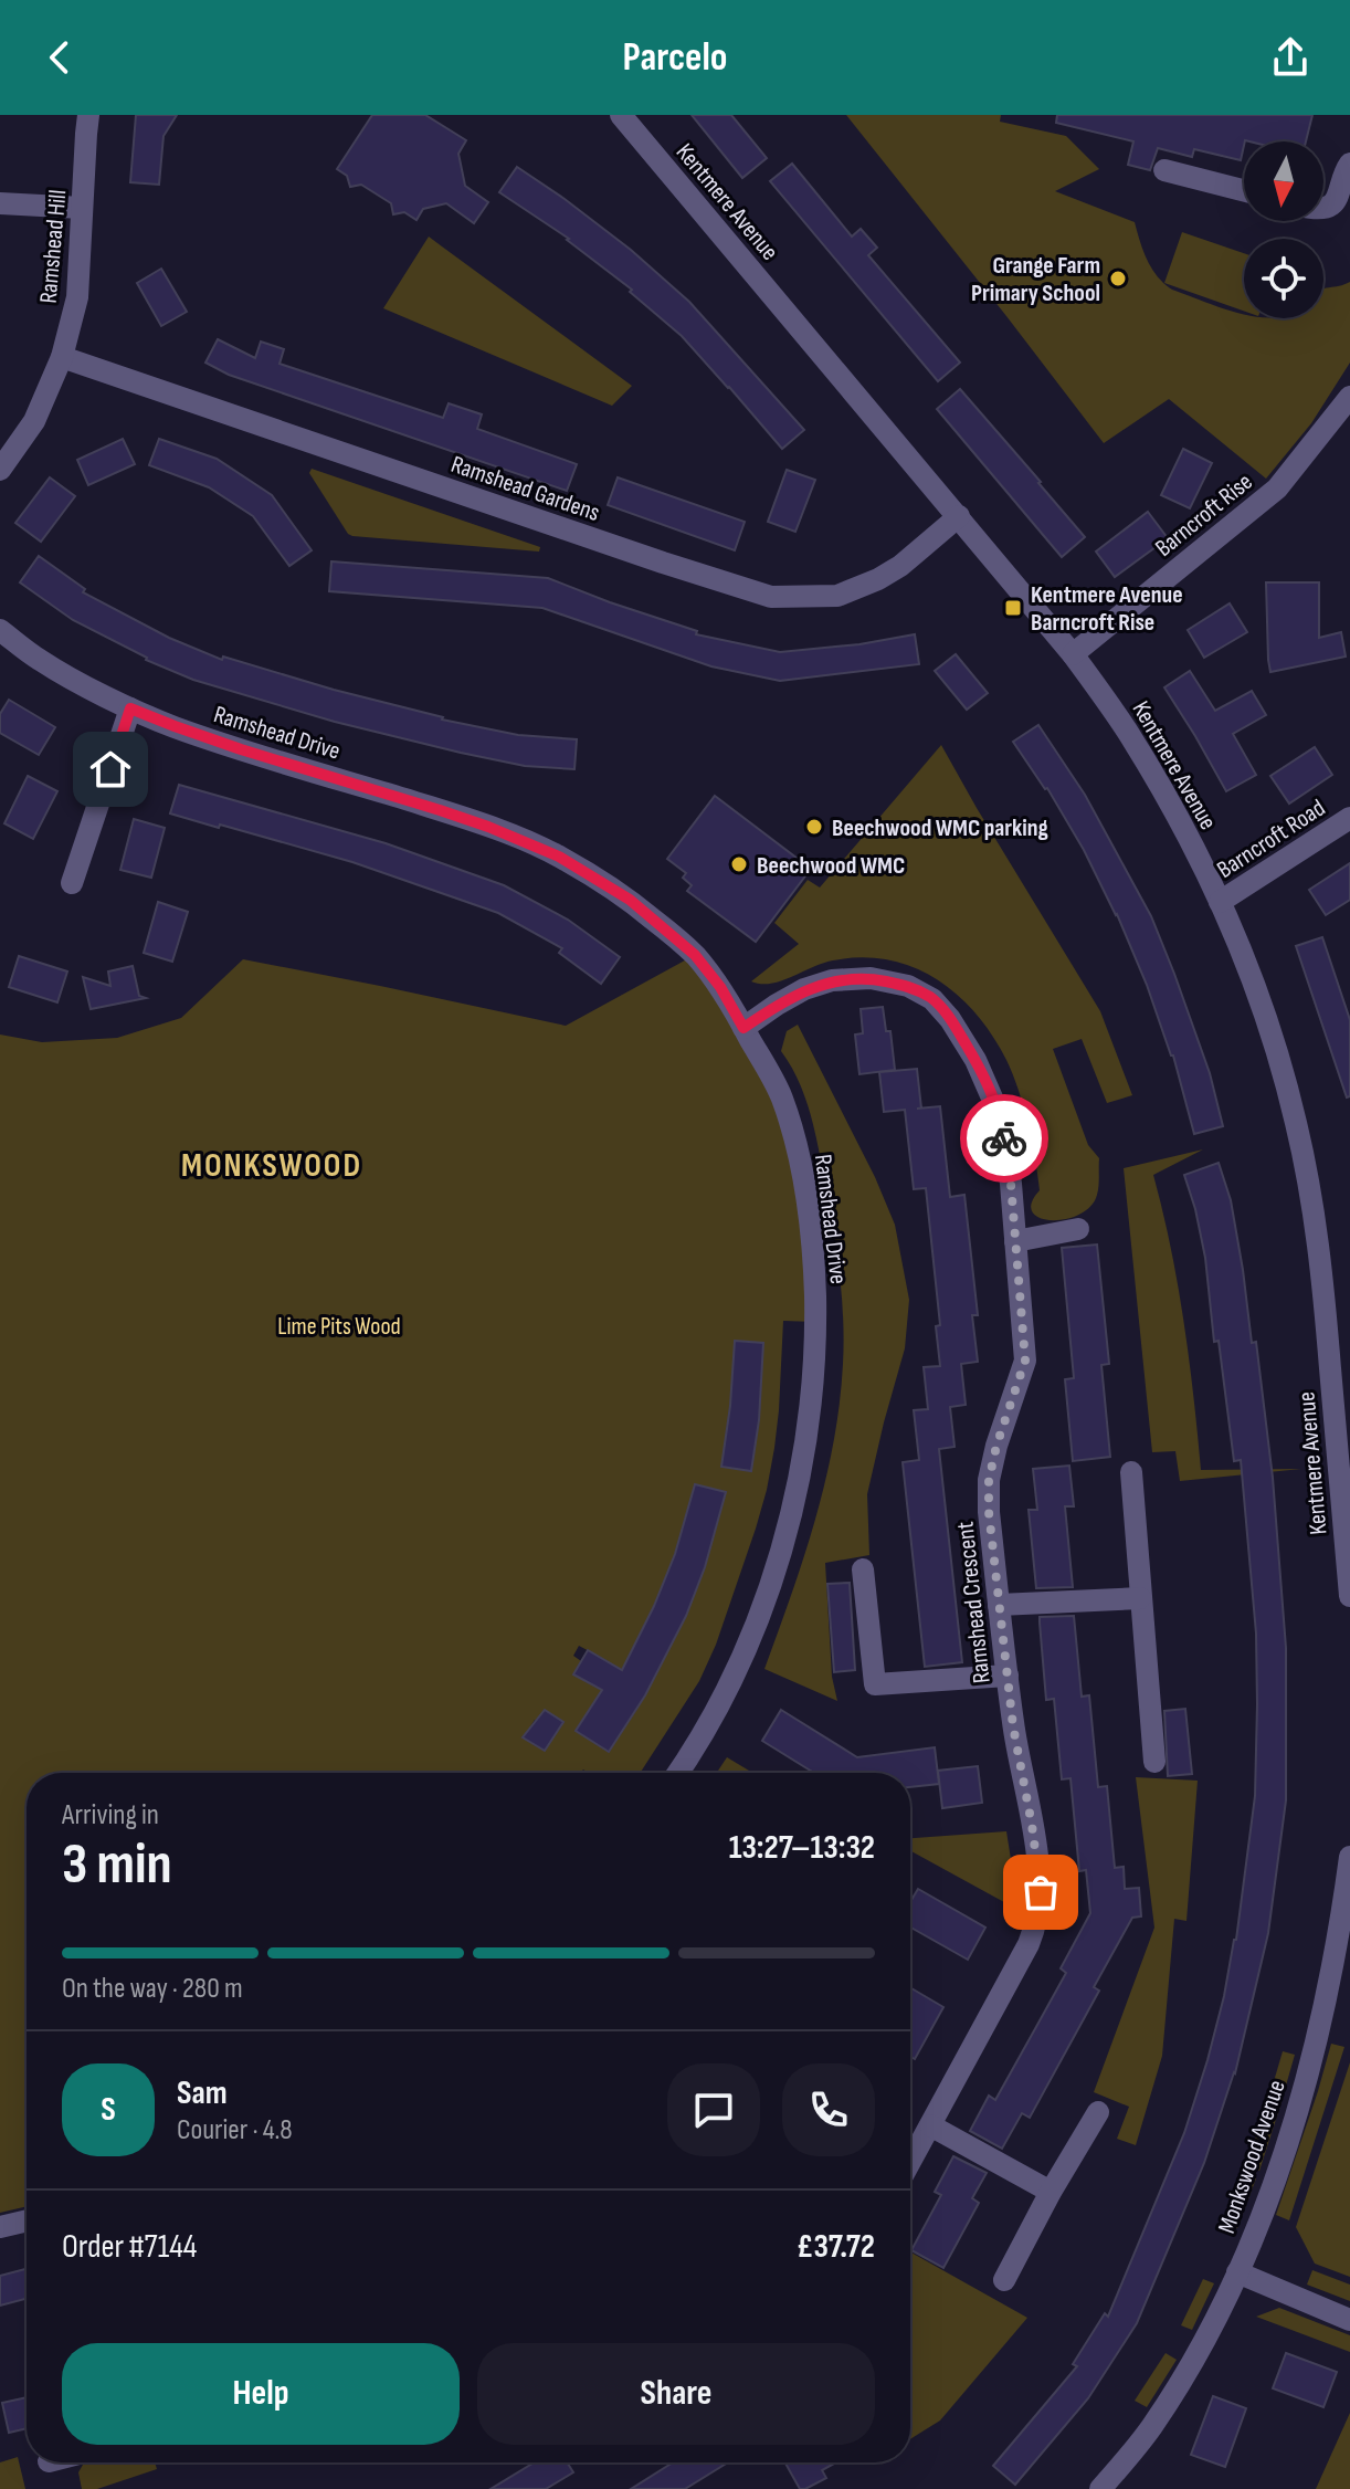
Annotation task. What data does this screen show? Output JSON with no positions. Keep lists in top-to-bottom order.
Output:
{
  "streets": {
    "street": [
      "Kentmere Avenue",
      "Ramshead Hill",
      "Ramshead Gardens",
      "Barncroft Rise",
      "Ramshead Drive",
      "Barncroft Road",
      "Ramshead Crescent",
      "Monkswood Avenue"
    ]
  },
  "crossings": [
    ["Kentmere Avenue", "Ramshead Gardens"],
    ["Kentmere Avenue", "Barncroft Rise"],
    ["Kentmere Avenue", "Barncroft Road"],
    ["Ramshead Hill", "Ramshead Gardens"],
    ["Ramshead Drive", "Ramshead Crescent"]
  ],
  "districts": ["MONKSWOOD"],
  "parks": ["Lime Pits Wood"],
  "places": {
    "other": ["Grange Farm Primary School", "Beechwood WMC parking", "Beechwood WMC"],
    "transit": ["Kentmere Avenue Barncroft Rise"]
  },
  "north": "bottom",
  "page": {
    "header": "Parcelo",
    "heading": ["3 min", "Arriving in", "13:27–13:32"],
    "panel": [
      "Sam",
      "Courier · 4.8",
      "Order #7144",
      "£37.72"
    ],
    "bar": "On the way · 280 m",
    "round": "S",
    "buttons": ["Help", "Share"]
  }
}
